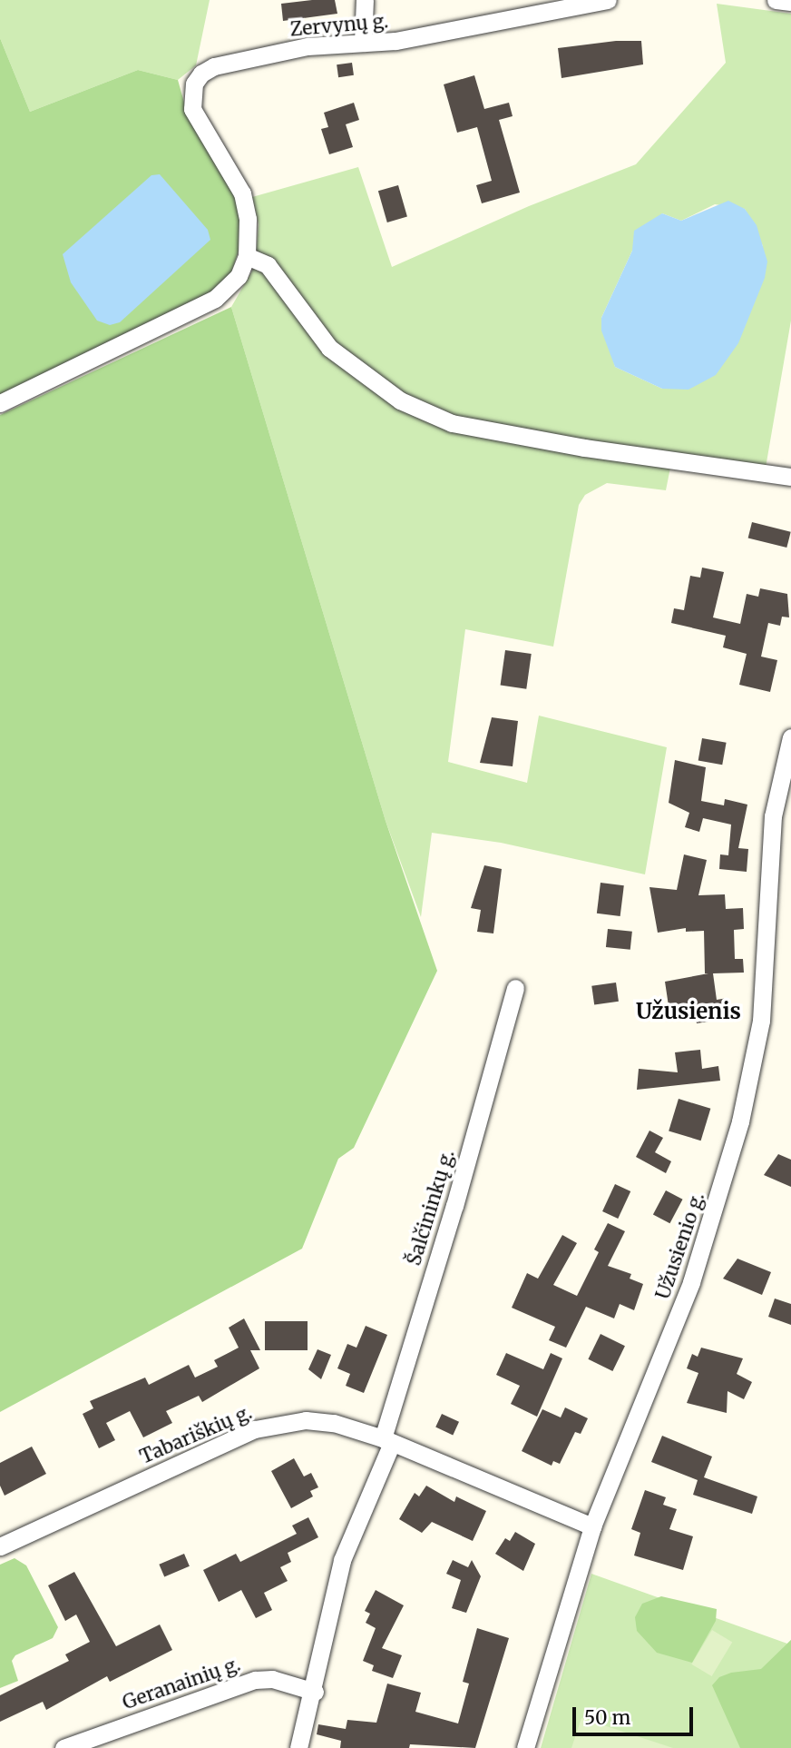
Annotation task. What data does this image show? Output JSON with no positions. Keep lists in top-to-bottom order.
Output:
{
  "streets": {
    "street": [
      "Zervynų g.",
      "Šalčininkų g.",
      "Užusienio g.",
      "Tabariškių g.",
      "Geranainių g."
    ]
  },
  "crossings": [
    ["Šalčininkų g.", "Tabariškių g."],
    ["Šalčininkų g.", "Geranainių g."],
    ["Užusienio g.", "Tabariškių g."]
  ],
  "districts": ["Užusienis"],
  "scale_bar": "50 m"
}
